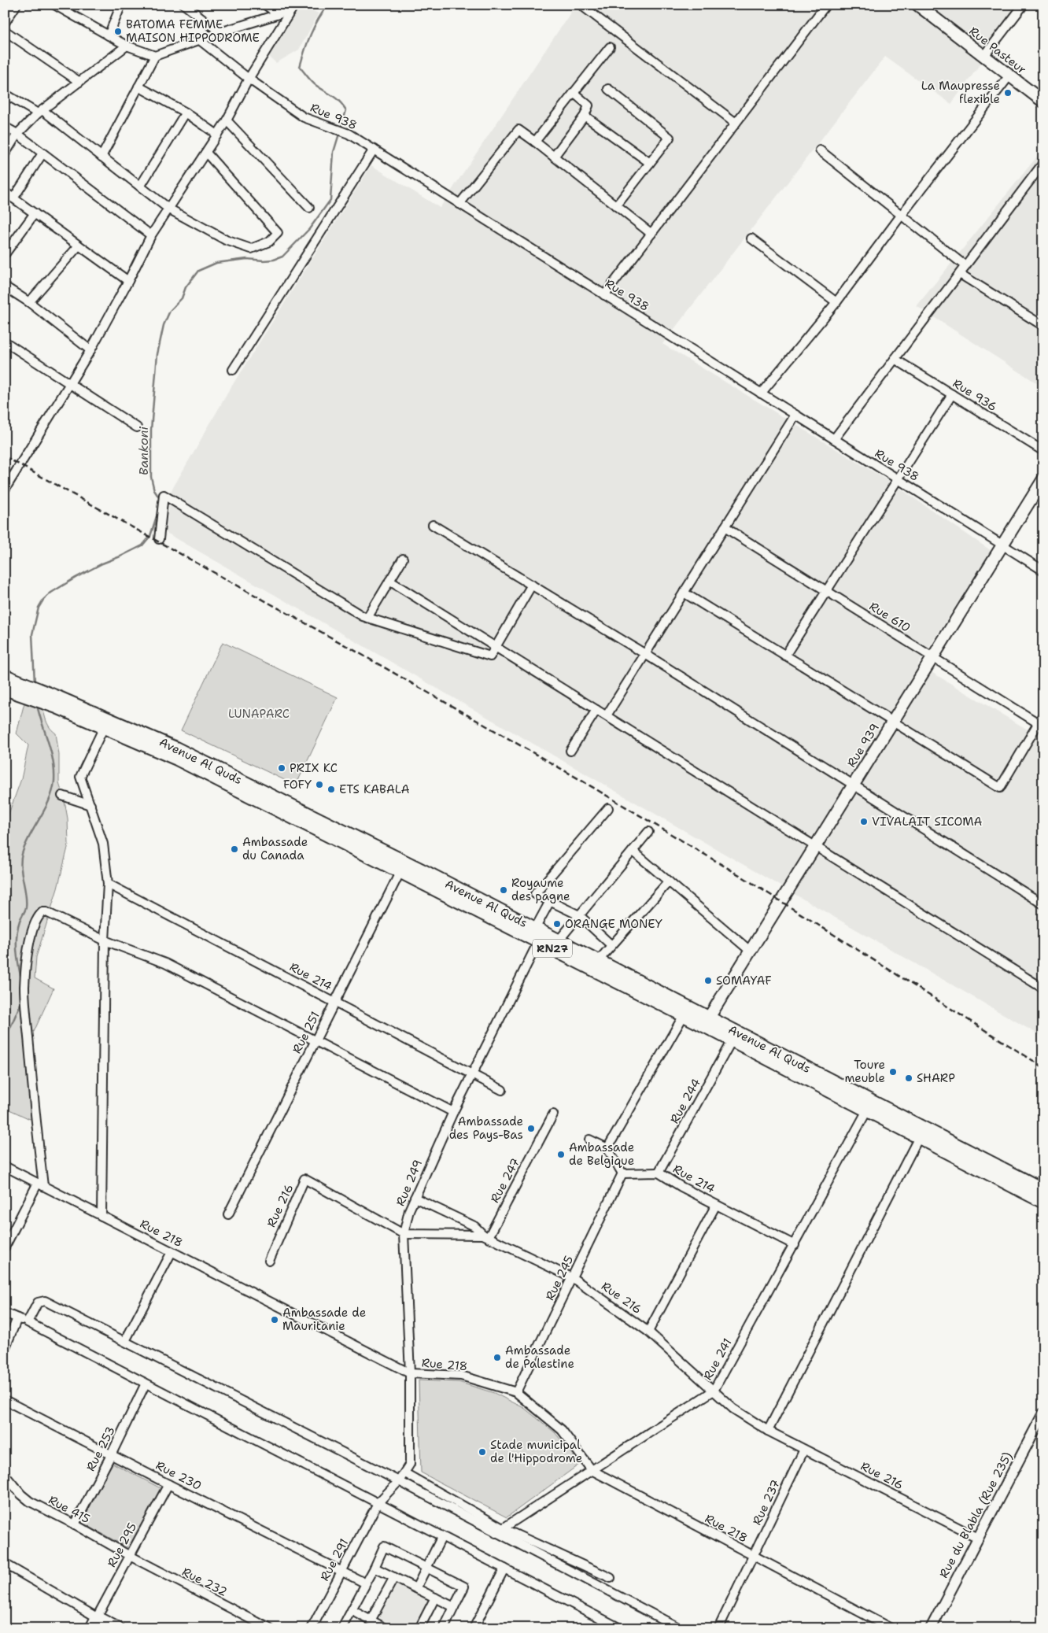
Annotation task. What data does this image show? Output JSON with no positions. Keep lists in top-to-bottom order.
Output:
{
  "streets": {
    "main road": [
      "Rue Pasteur",
      "Rue 939",
      "Avenue Al Quds",
      "RN27"
    ],
    "street": [
      "Rue 938",
      "Rue 936",
      "Rue 610",
      "Rue 214",
      "Rue 251",
      "Rue 244",
      "Rue 247",
      "Rue 249",
      "Rue 216",
      "Rue 218",
      "Rue 245",
      "Rue 241",
      "Rue 253",
      "Rue 230",
      "Rue 237",
      "Rue 415",
      "Rue du Blabla (Rue 235)",
      "Rue 295",
      "Rue 291",
      "Rue 232"
    ]
  },
  "crossings": [
    ["Rue 938", "Rue 939"],
    ["Rue 610", "Rue 939"],
    ["Rue 939", "Avenue Al Quds"],
    ["Avenue Al Quds", "Rue 251"],
    ["Avenue Al Quds", "Rue 244"],
    ["Avenue Al Quds", "Rue 249"],
    ["Avenue Al Quds", "Rue 241"],
    ["Rue 214", "Rue 251"],
    ["Rue 214", "Rue 244"],
    ["Rue 214", "Rue 249"],
    ["Rue 214", "Rue 245"],
    ["Rue 214", "Rue 241"],
    ["Rue 247", "Rue 216"],
    ["Rue 249", "Rue 216"],
    ["Rue 249", "Rue 218"],
    ["Rue 249", "Rue 291"],
    ["Rue 216", "Rue 245"],
    ["Rue 216", "Rue 241"],
    ["Rue 216", "Rue 237"],
    ["Rue 216", "Rue du Blabla (Rue 235)"],
    ["Rue 218", "Rue 245"],
    ["Rue 218", "Rue 241"],
    ["Rue 218", "Rue 237"],
    ["Rue 253", "Rue 230"],
    ["Rue 253", "Rue 415"],
    ["Rue 230", "Rue 295"],
    ["Rue 230", "Rue 291"],
    ["Rue 415", "Rue 295"],
    ["Rue 415", "Rue 232"],
    ["Rue 295", "Rue 232"]
  ],
  "water": ["Bankoni"],
  "parks": ["LUNAPARC"],
  "places": [
    "BATOMA FEMME MAISON HIPPODROME",
    "La Maupresse flexible",
    "PRIX KC",
    "FOFY",
    "ETS KABALA",
    "VIVALAIT SICOMA",
    "Ambassade du Canada",
    "Royaume des pagne",
    "ORANGE MONEY",
    "SOMAYAF",
    "Toure meuble",
    "SHARP",
    "Ambassade des Pays-Bas",
    "Ambassade de Belgique",
    "Ambassade de Mauritanie",
    "Ambassade de Palestine",
    "Stade municipal de l'Hippodrome"
  ]
}
